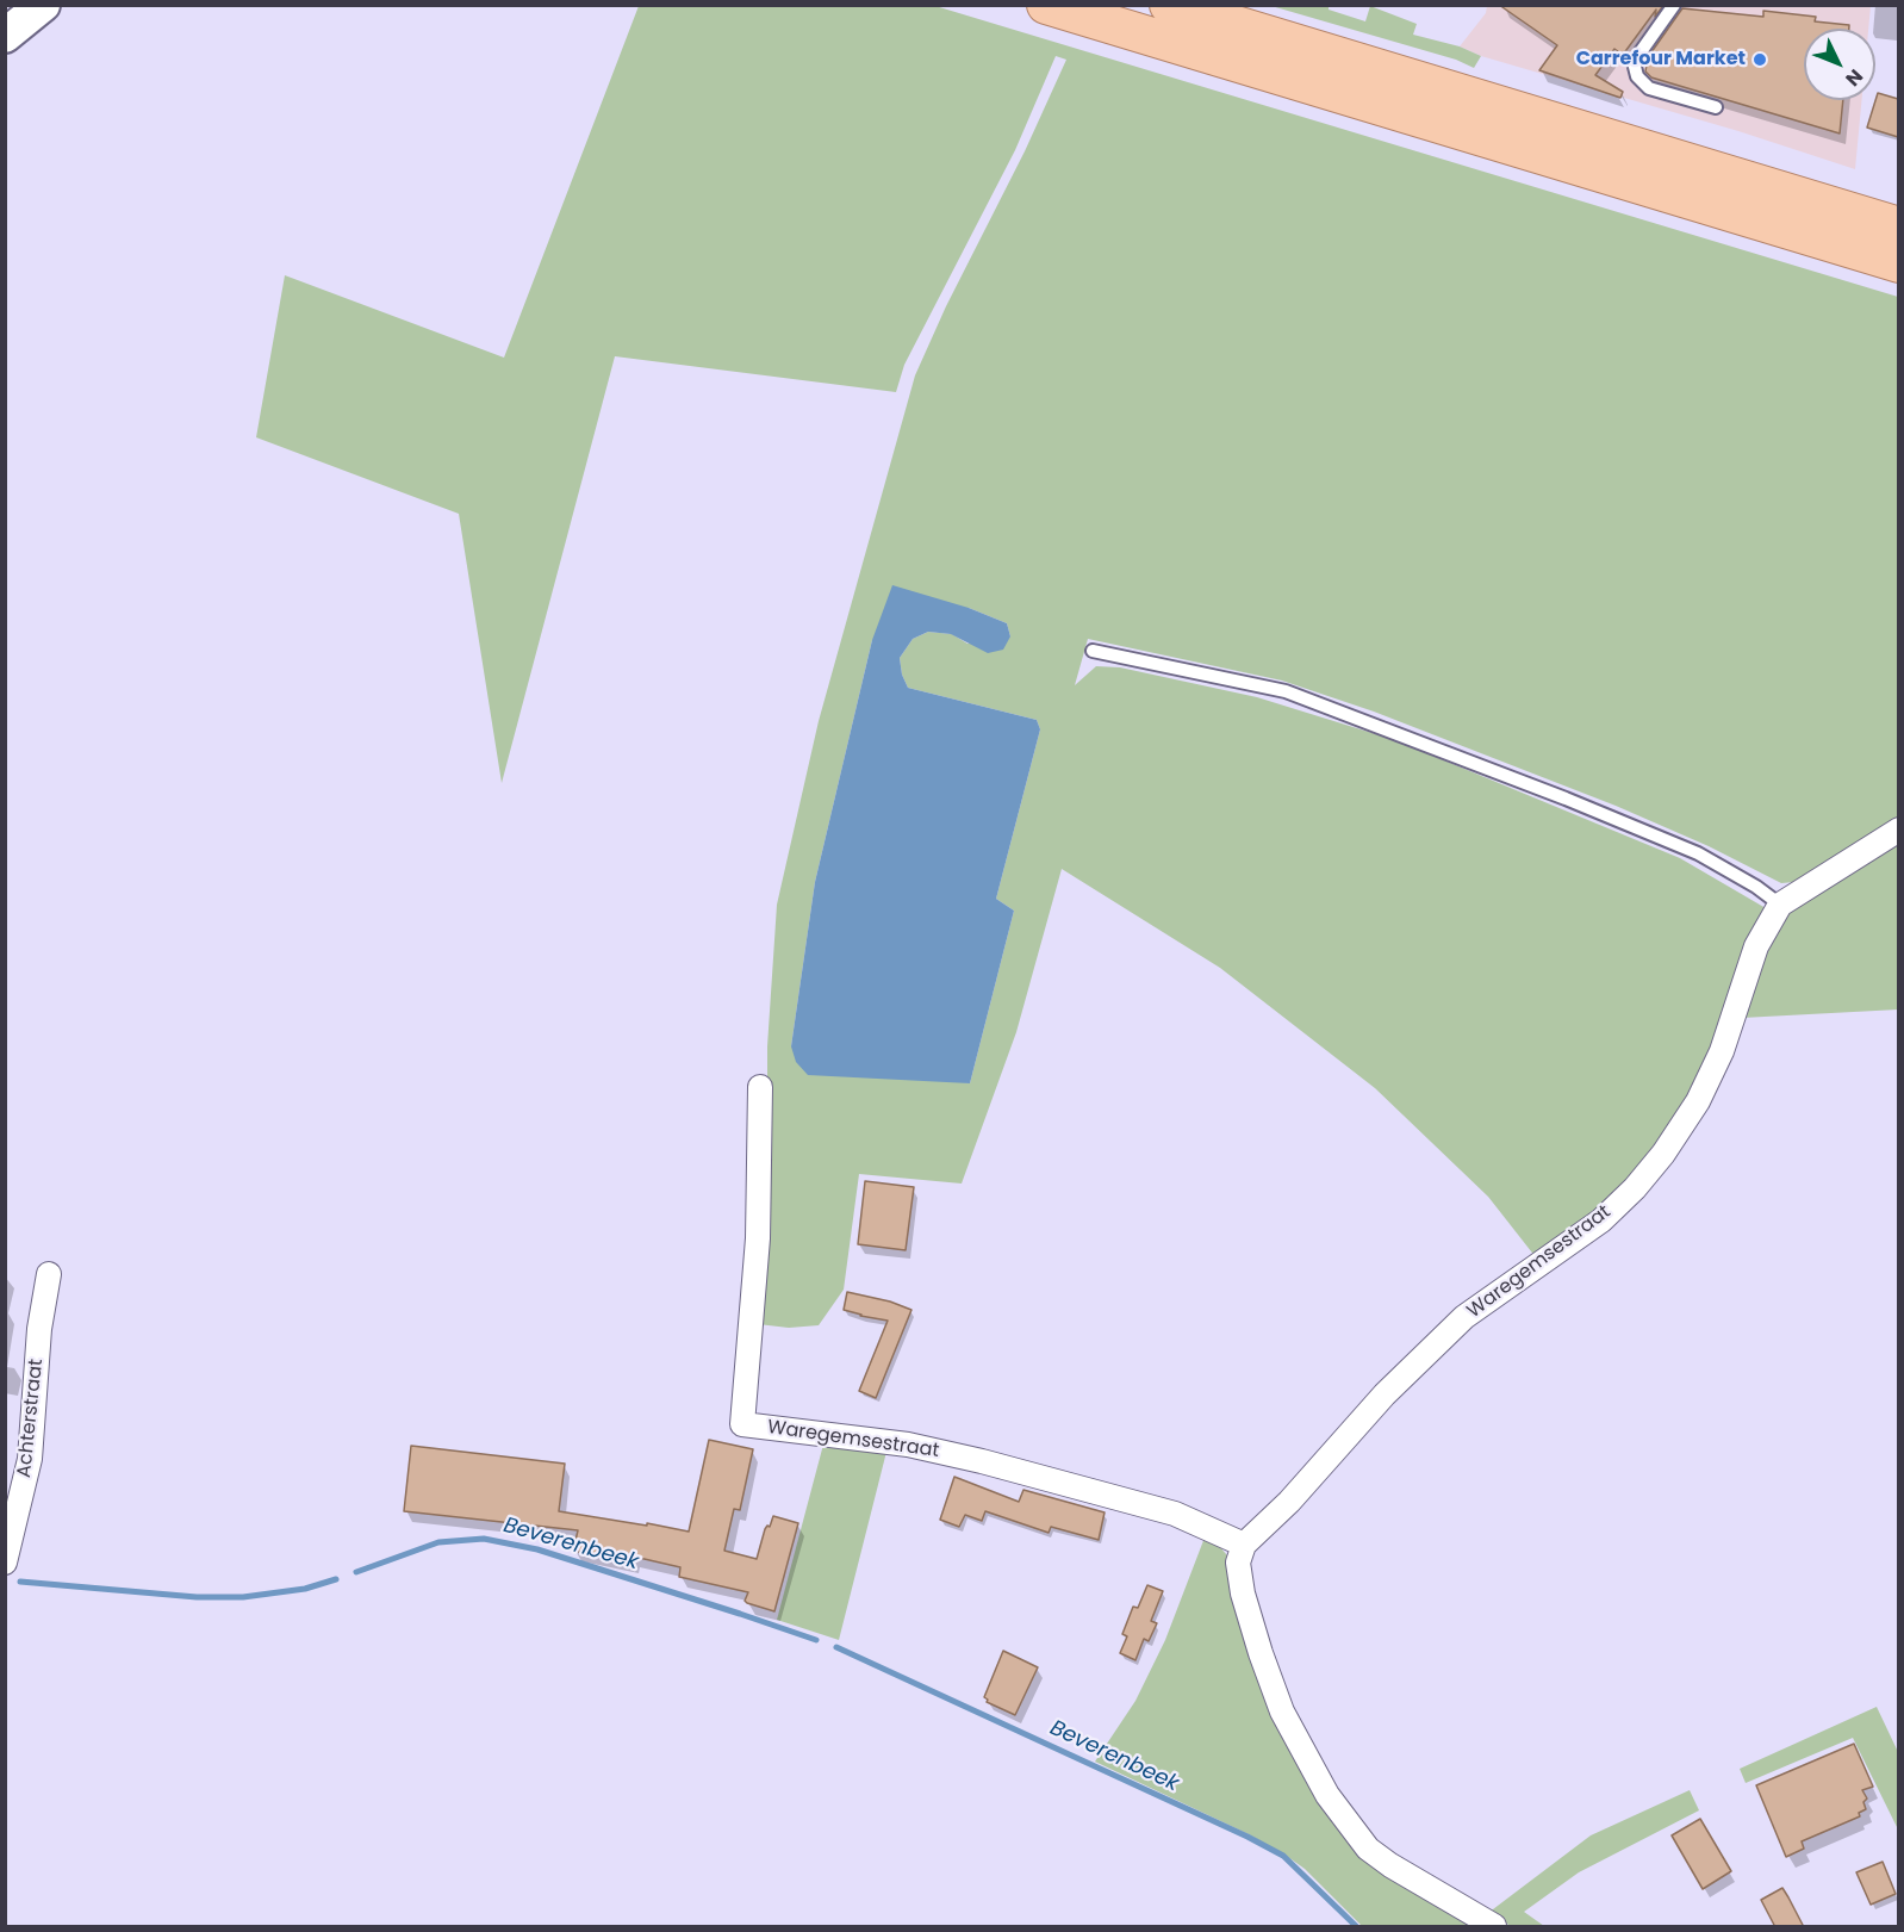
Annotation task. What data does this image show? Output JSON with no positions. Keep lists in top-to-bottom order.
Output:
{
  "streets": {
    "street": ["Waregemsestraat", "Achterstraat"]
  },
  "water": ["Beverenbeek"],
  "places": ["Carrefour Market"],
  "north": "bottom right"
}
